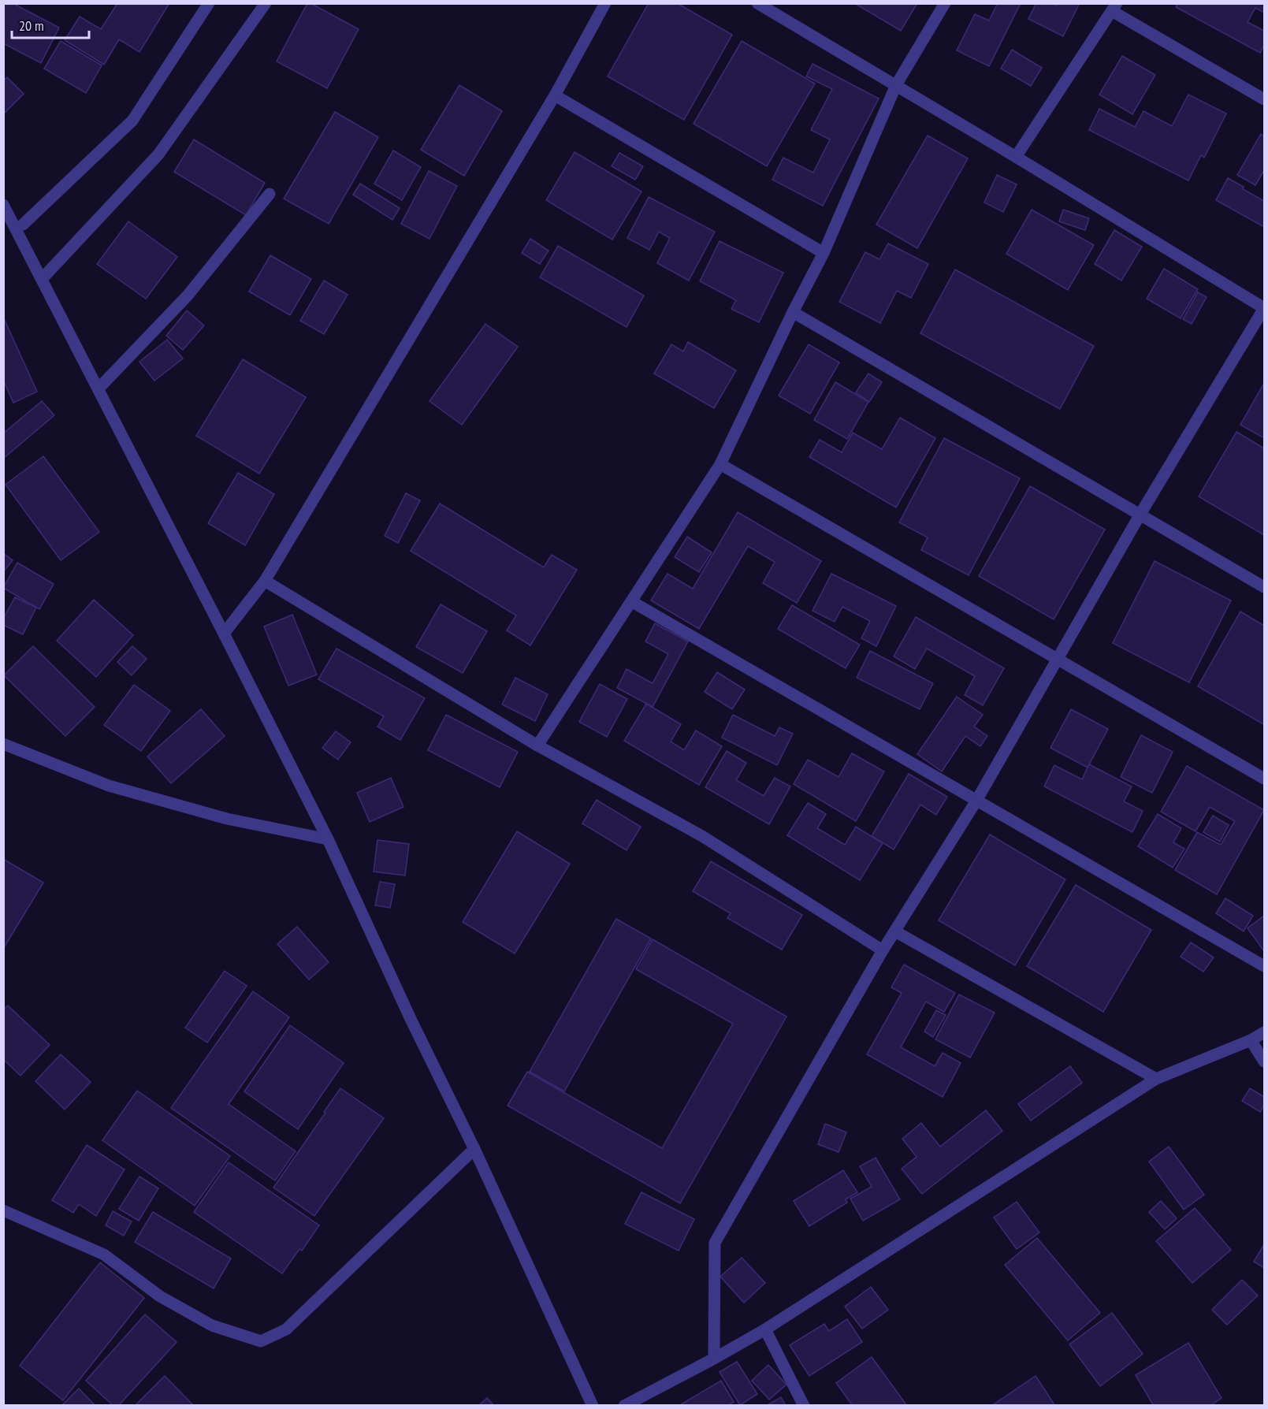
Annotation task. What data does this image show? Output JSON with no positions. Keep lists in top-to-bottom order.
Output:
{
  "scale_bar": "20 m"
}
